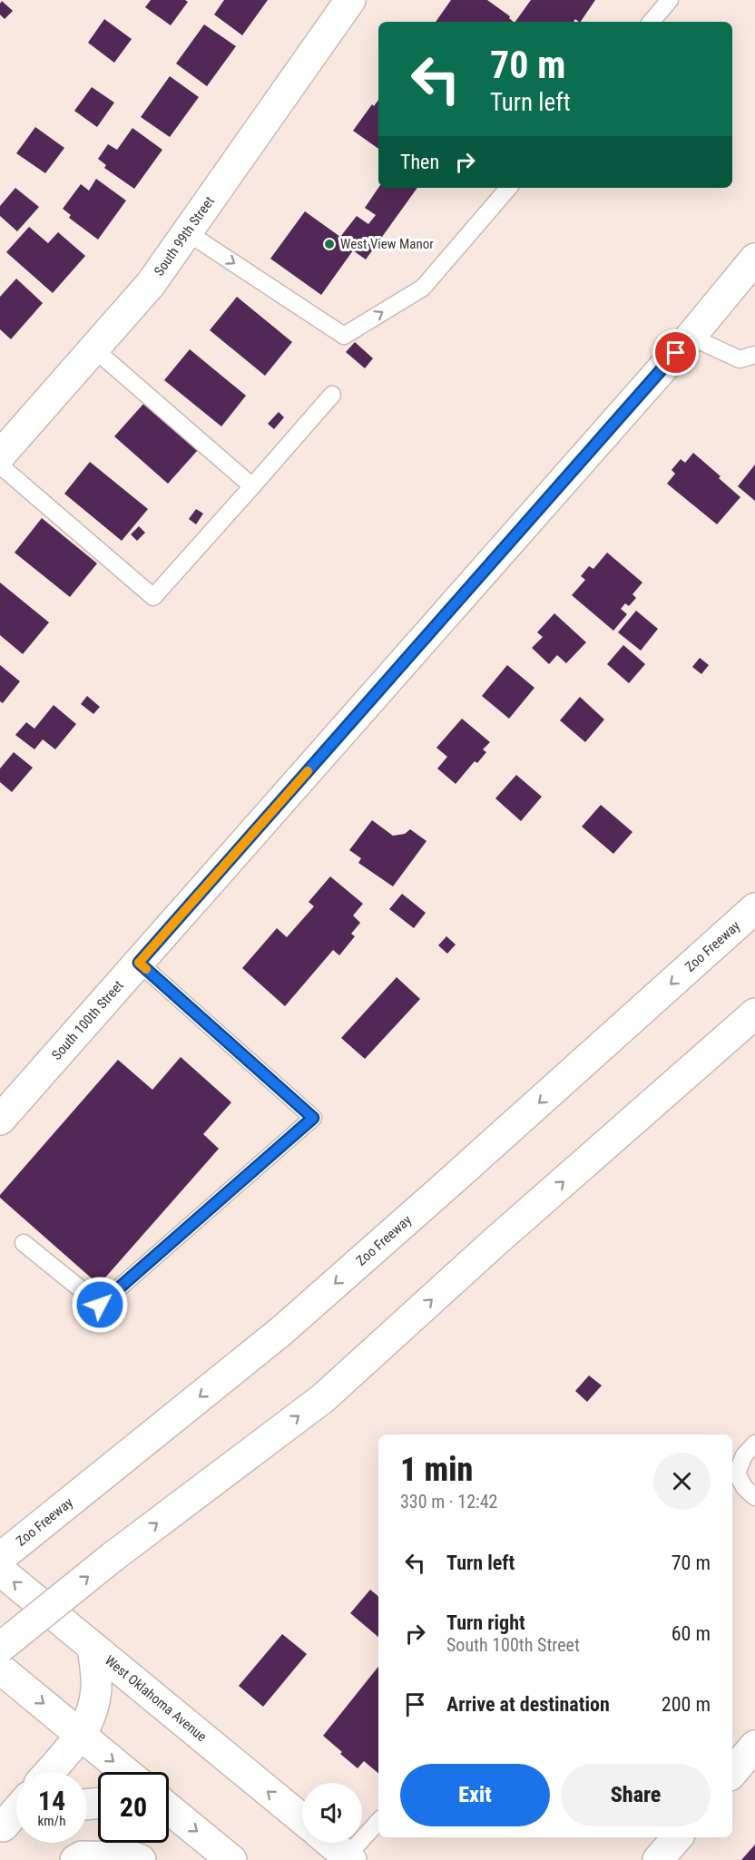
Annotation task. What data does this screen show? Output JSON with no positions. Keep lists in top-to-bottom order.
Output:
{
  "streets": {
    "main road": [
      "South 99th Street",
      "Zoo Freeway",
      "South 100th Street",
      "West Oklahoma Avenue"
    ]
  },
  "places": ["West View Manor"],
  "page": {
    "turn": ["70 m", "Turn left"],
    "then": "Then",
    "heading": ["1 min", "330 m · 12:42"],
    "list": [
      {
        "name": "Turn left",
        "value": "70 m"
      },
      {
        "name": "Turn right",
        "note": "South 100th Street",
        "value": "60 m"
      },
      {
        "name": "Arrive at destination",
        "value": "200 m"
      }
    ],
    "buttons": ["Exit", "Share"],
    "speed": "14 km/h",
    "limit": "20"
  }
}
